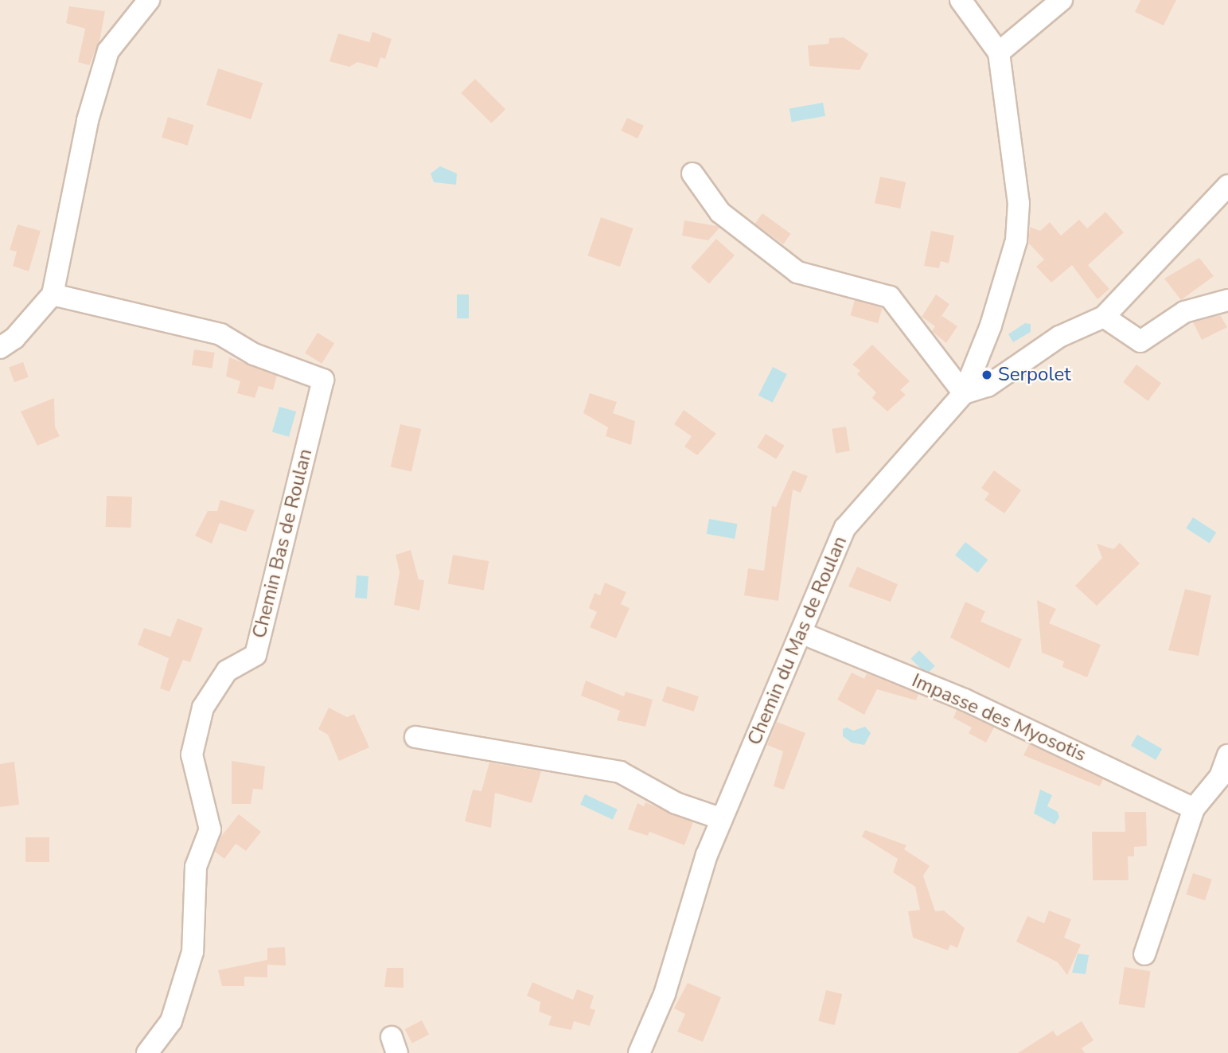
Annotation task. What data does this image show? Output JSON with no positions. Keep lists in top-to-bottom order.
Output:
{
  "streets": {
    "street": ["Chemin Bas de Roulan", "Chemin du Mas de Roulan", "Impasse des Myosotis"]
  },
  "crossings": [
    ["Chemin du Mas de Roulan", "Impasse des Myosotis"]
  ],
  "places": ["Serpolet"]
}
